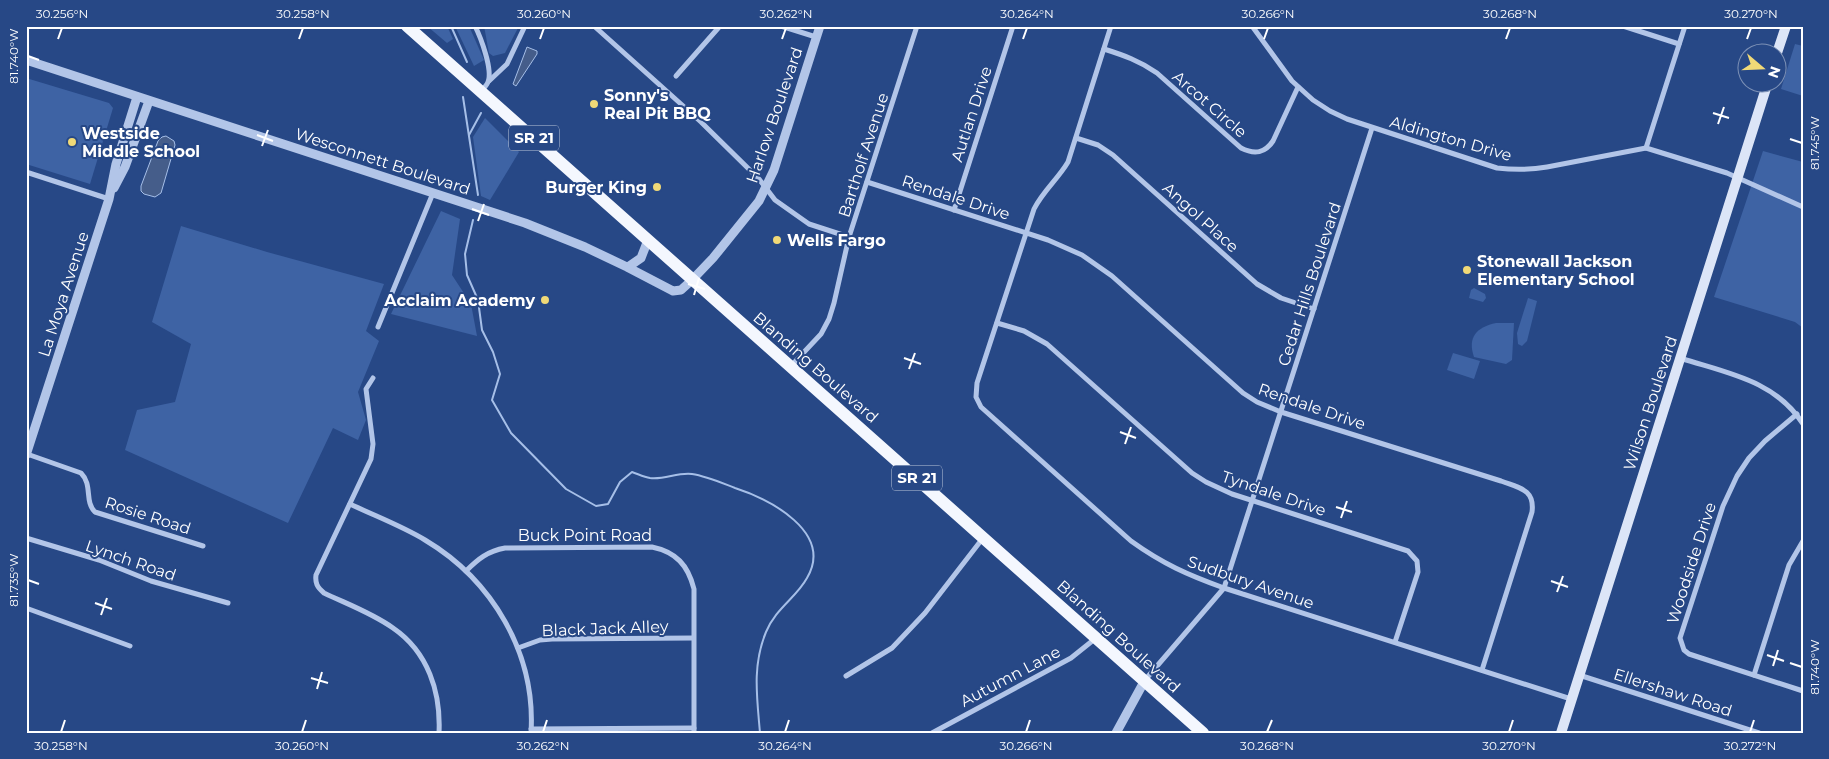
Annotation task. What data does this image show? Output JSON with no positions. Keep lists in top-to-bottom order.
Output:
{
  "streets": {
    "main road": ["SR 21", "Blanding Boulevard", "Wilson Boulevard"],
    "street": [
      "Arcot Circle",
      "Autlan Drive",
      "Harlow Boulevard",
      "Aldington Drive",
      "Bartholf Avenue",
      "Wesconnett Boulevard",
      "Rendale Drive",
      "Angol Place",
      "Cedar Hills Boulevard",
      "La Moya Avenue",
      "Tyndale Drive",
      "Rosie Road",
      "Buck Point Road",
      "Lynch Road",
      "Woodside Drive",
      "Sudbury Avenue",
      "Black Jack Alley",
      "Autumn Lane",
      "Ellershaw Road"
    ]
  },
  "crossings": [
    ["Arcot Circle", "Aldington Drive"],
    ["Autlan Drive", "Rendale Drive"],
    ["Harlow Boulevard", "Wesconnett Boulevard"],
    ["Harlow Boulevard", "Blanding Boulevard"],
    ["Aldington Drive", "Cedar Hills Boulevard"],
    ["Aldington Drive", "Wilson Boulevard"],
    ["Bartholf Avenue", "Rendale Drive"],
    ["Bartholf Avenue", "Blanding Boulevard"],
    ["Wesconnett Boulevard", "La Moya Avenue"],
    ["Wesconnett Boulevard", "Blanding Boulevard"],
    ["Rendale Drive", "Cedar Hills Boulevard"],
    ["Rendale Drive", "Sudbury Avenue"],
    ["Angol Place", "Cedar Hills Boulevard"],
    ["Cedar Hills Boulevard", "Blanding Boulevard"],
    ["Cedar Hills Boulevard", "Tyndale Drive"],
    ["Cedar Hills Boulevard", "Sudbury Avenue"],
    ["La Moya Avenue", "Rosie Road"],
    ["Blanding Boulevard", "Autumn Lane"],
    ["Wilson Boulevard", "Sudbury Avenue"],
    ["Wilson Boulevard", "Ellershaw Road"],
    ["Tyndale Drive", "Sudbury Avenue"],
    ["Buck Point Road", "Black Jack Alley"]
  ],
  "places": [
    "Sonny's Real Pit BBQ",
    "Westside Middle School",
    "Burger King",
    "Wells Fargo",
    "Stonewall Jackson Elementary School",
    "Acclaim Academy"
  ],
  "north": "right",
  "coordinates": [
    "30.256°N",
    "30.258°N",
    "30.260°N",
    "30.262°N",
    "30.264°N",
    "30.266°N",
    "30.268°N",
    "30.270°N",
    "81.740°W",
    "81.745°W",
    "81.735°W",
    "30.272°N"
  ]
}
